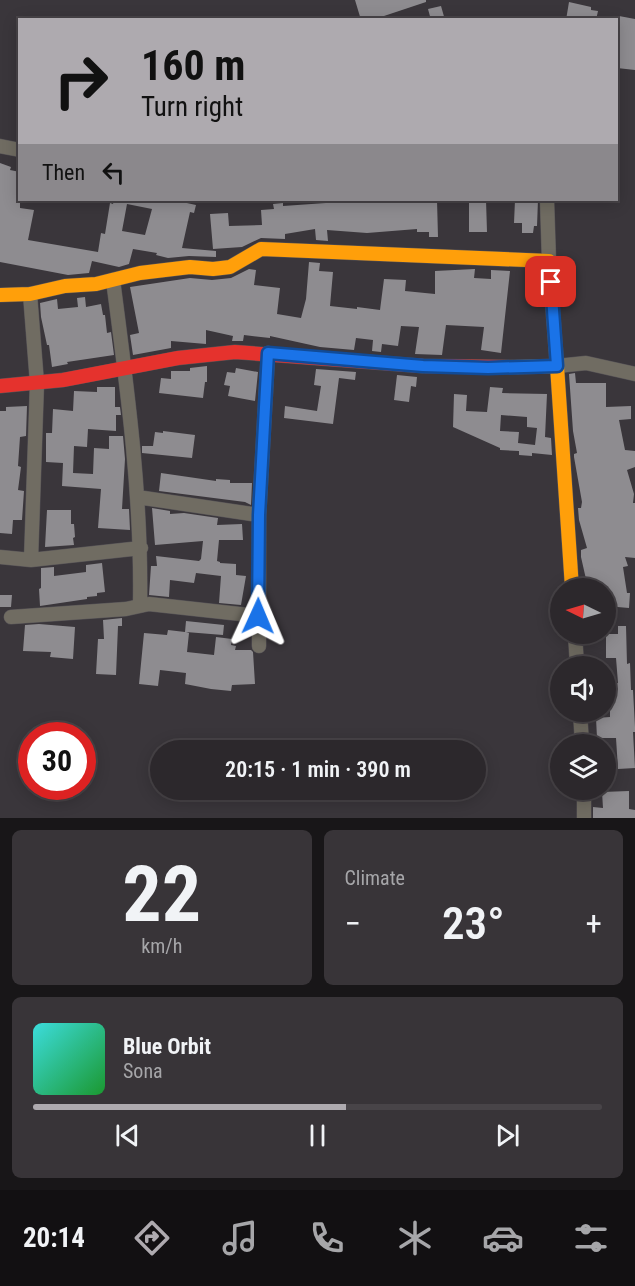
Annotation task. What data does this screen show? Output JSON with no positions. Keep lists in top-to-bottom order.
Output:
{
  "north": "left",
  "page": {
    "turn": ["160 m", "Turn right"],
    "then": "Then",
    "limit": "30",
    "trip": "20:15 · 1 min · 390 m",
    "tile": [
      ["22", "km/h"],
      "Climate"
    ],
    "heat": ["−", "23°", "+"],
    "song": ["Blue Orbit", "Sona"],
    "tabs": "20:14"
  }
}
